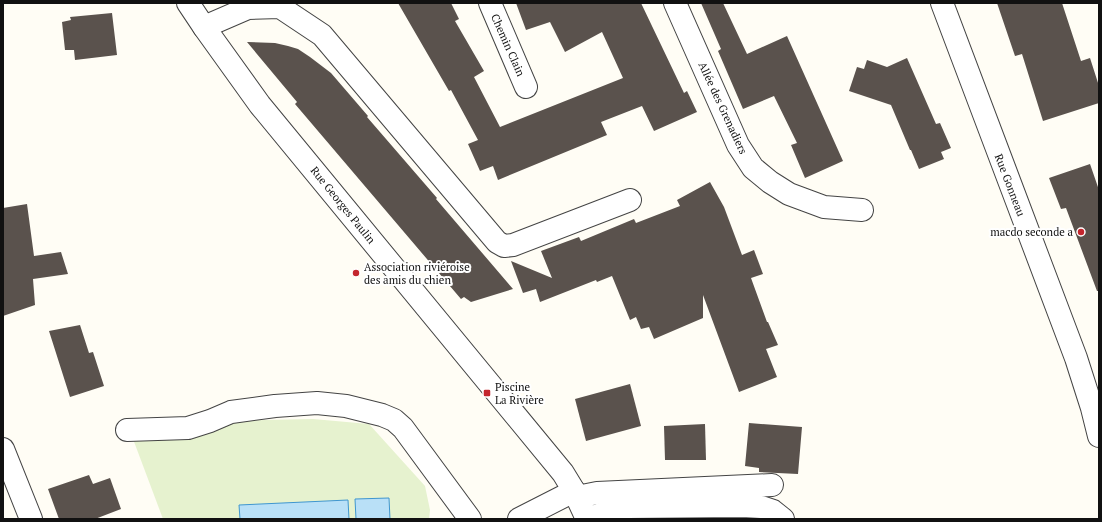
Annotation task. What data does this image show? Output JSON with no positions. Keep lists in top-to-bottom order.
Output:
{
  "streets": {
    "street": [
      "Chemin Clain",
      "Allée des Grenadiers",
      "Rue Gonneau",
      "Rue Georges Paulin"
    ]
  },
  "places": {
    "other": ["macdo seconde a", "Association riviéroise des amis du chien"],
    "transit": ["Piscine La Rivière"]
  }
}
